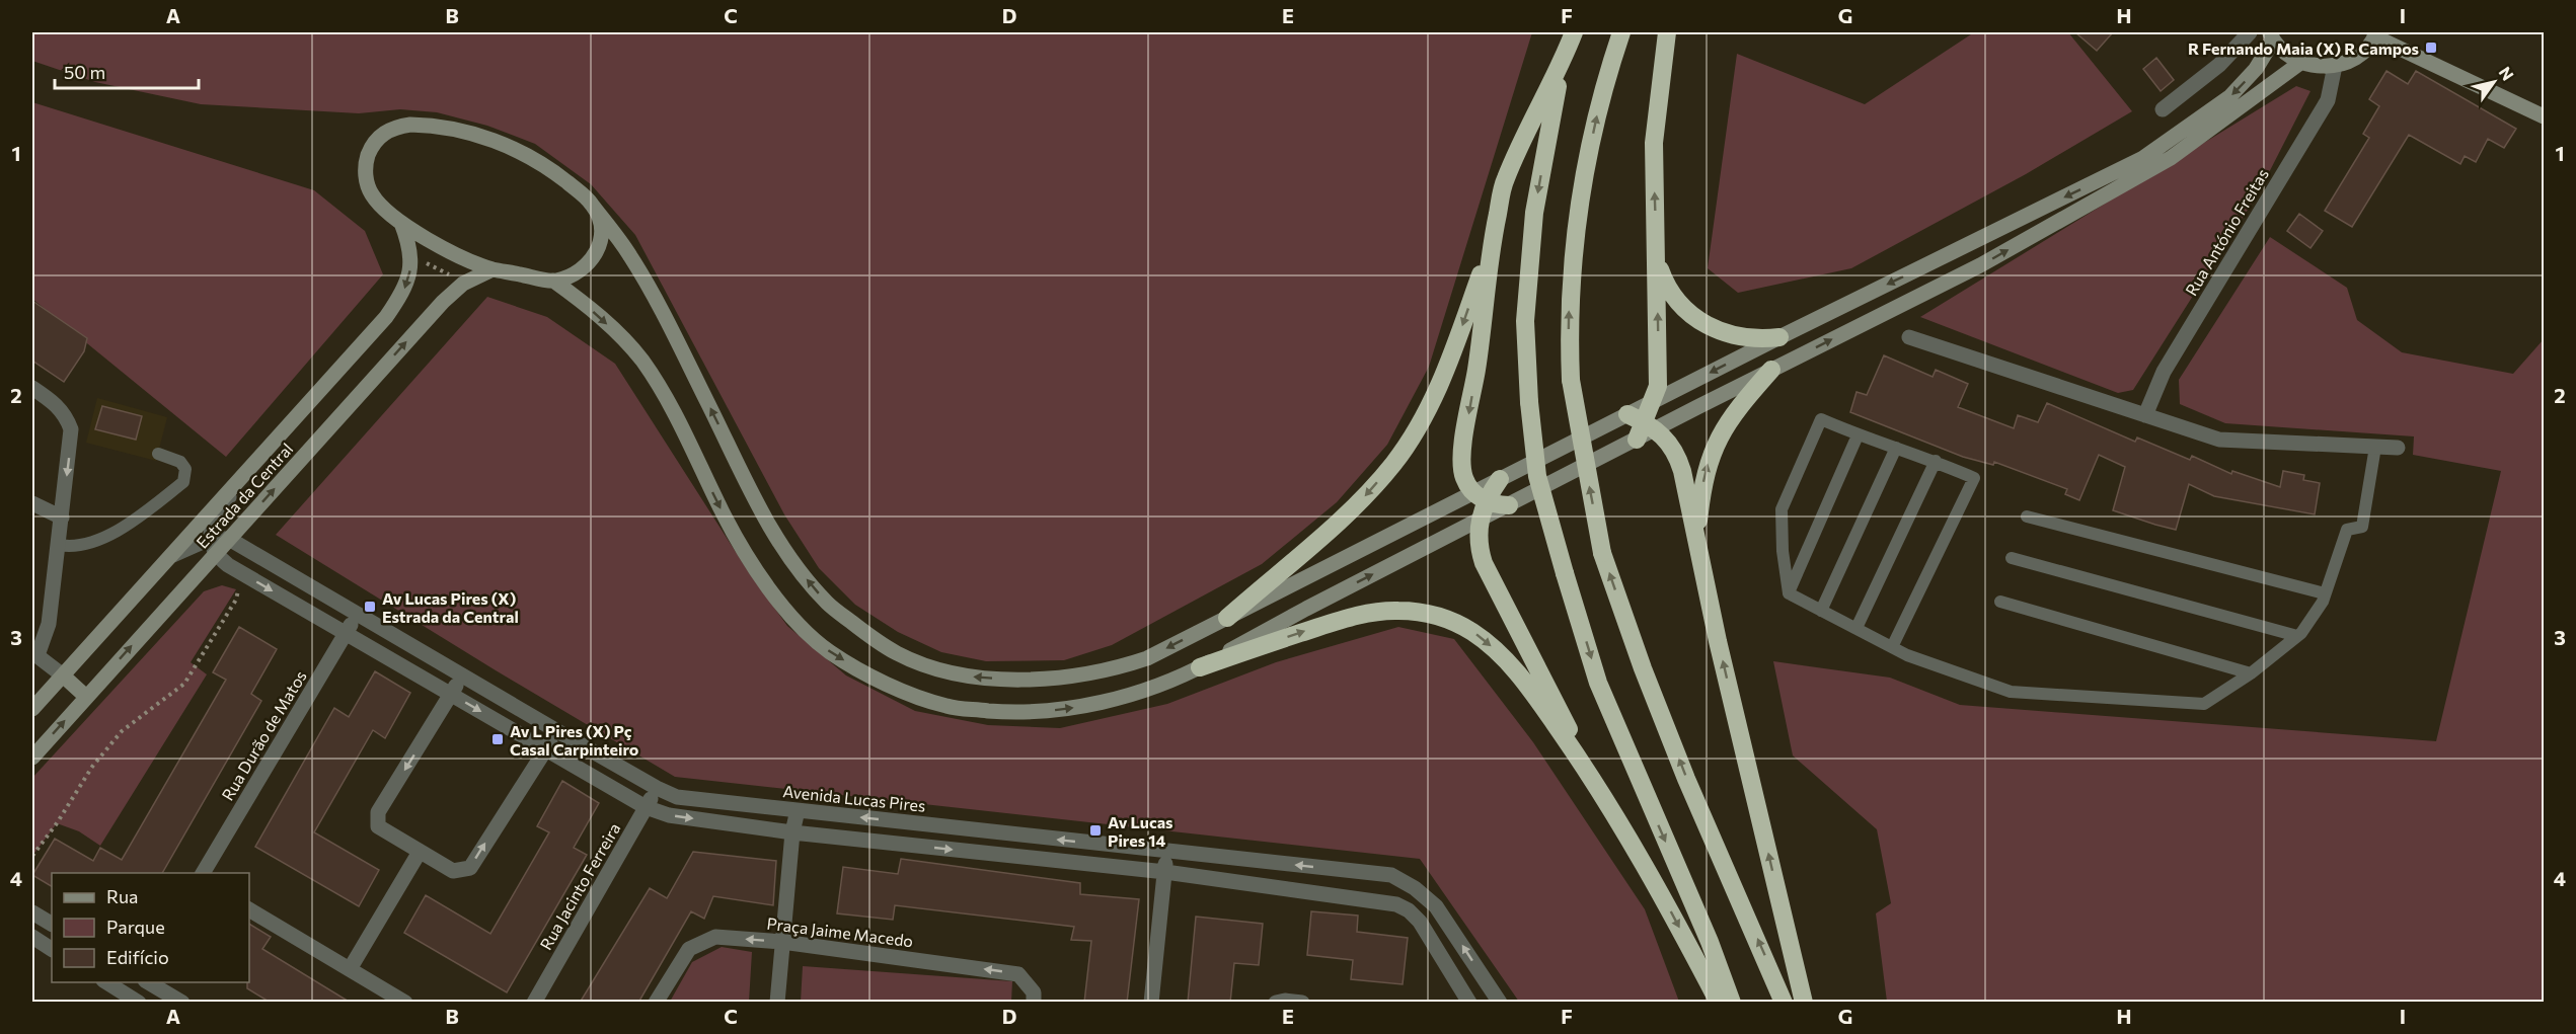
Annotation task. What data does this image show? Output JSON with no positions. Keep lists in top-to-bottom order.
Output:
{
  "streets": {
    "main road": ["Estrada da Central"],
    "street": [
      "Rua António Freitas",
      "Rua Durão de Matos",
      "Avenida Lucas Pires",
      "Rua Jacinto Ferreira",
      "Praça Jaime Macedo"
    ]
  },
  "crossings": [
    ["Estrada da Central", "Avenida Lucas Pires"],
    ["Rua Durão de Matos", "Avenida Lucas Pires"],
    ["Avenida Lucas Pires", "Rua Jacinto Ferreira"]
  ],
  "places": {
    "transit": [
      "R Fernando Maia (X) R Campos",
      "Av Lucas Pires (X) Estrada da Central",
      "Av L Pires (X) Pç Casal Carpinteiro",
      "Av Lucas Pires 14"
    ]
  },
  "legend": ["Rua", "Parque", "Edifício"],
  "scale_bar": "50 m",
  "north": "top right",
  "grid": {
    "columns": [
      "A",
      "B",
      "C",
      "D",
      "E",
      "F",
      "G",
      "H",
      "I"
    ],
    "rows": [
      "1",
      "2",
      "3",
      "4"
    ]
  }
}
